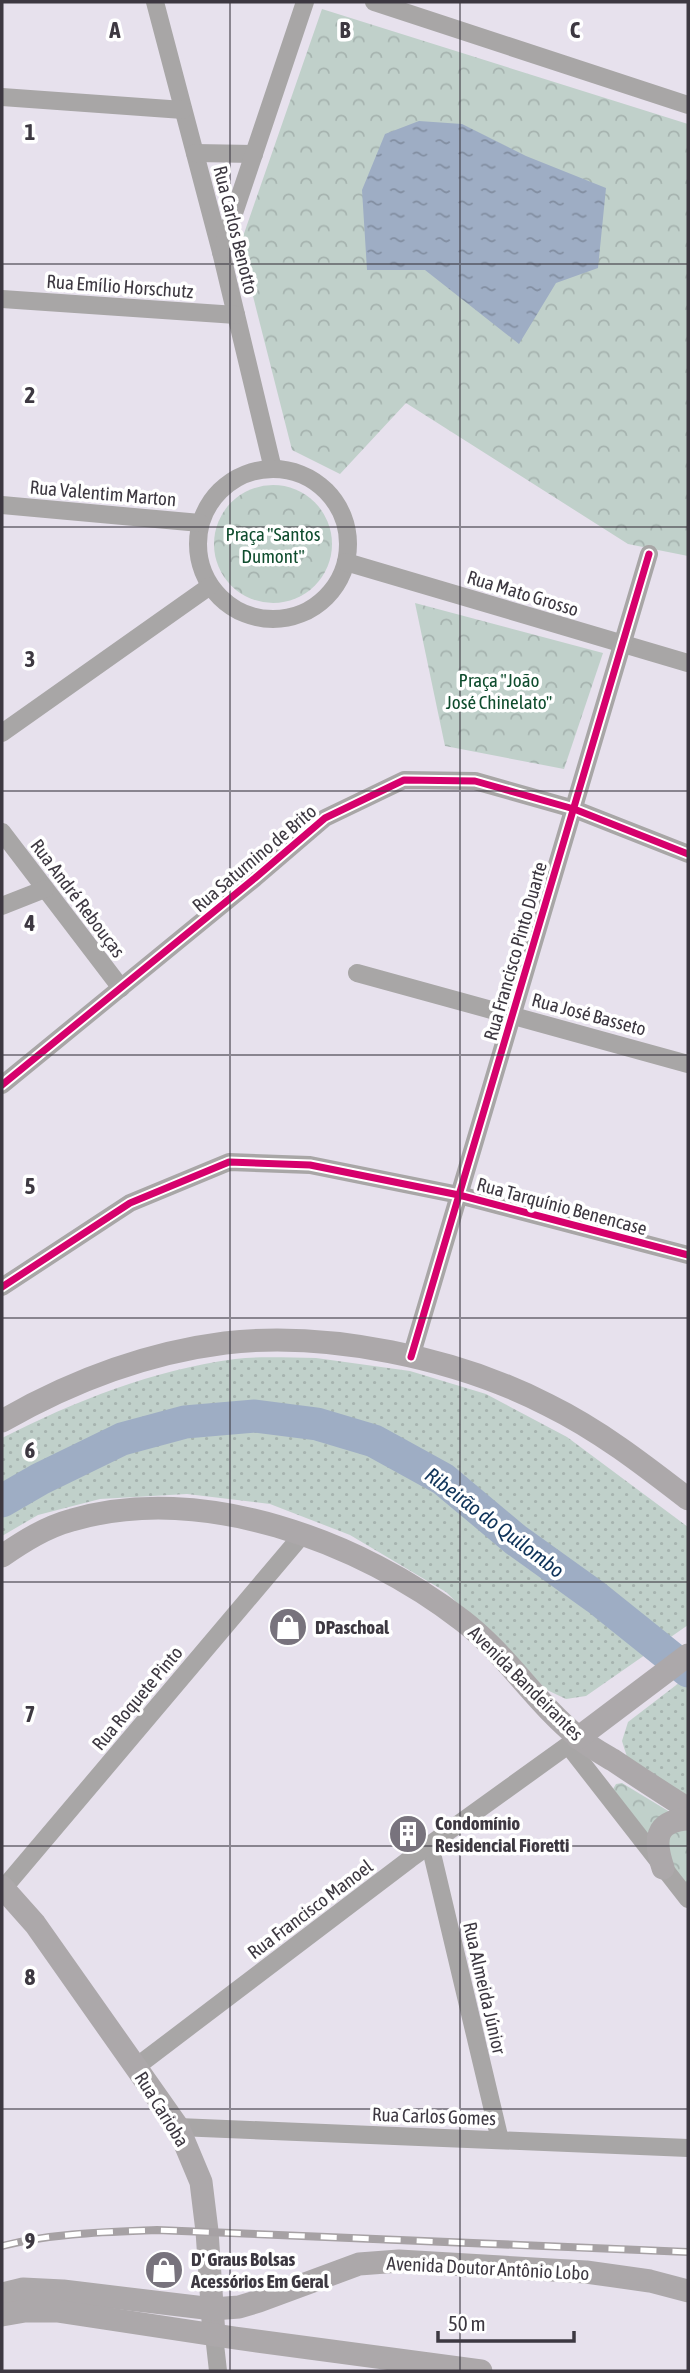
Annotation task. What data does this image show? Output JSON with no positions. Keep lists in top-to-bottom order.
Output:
{
  "streets": {
    "main road": ["Avenida Bandeirantes", "Rua Carioba", "Avenida Doutor Antônio Lobo"],
    "street": [
      "Rua Carlos Benotto",
      "Rua Emílio Horschutz",
      "Rua Valentim Marton",
      "Rua Mato Grosso",
      "Rua Saturnino de Brito",
      "Rua André Rebouças",
      "Rua Francisco Pinto Duarte",
      "Rua José Basseto",
      "Rua Tarquínio Benencase",
      "Rua Roquete Pinto",
      "Rua Francisco Manoel",
      "Rua Almeida Júnior",
      "Rua Carlos Gomes"
    ]
  },
  "crossings": [
    ["Rua Carlos Benotto", "Rua Emílio Horschutz"],
    ["Rua Carlos Benotto", "Rua Valentim Marton"],
    ["Rua Carlos Benotto", "Rua Mato Grosso"],
    ["Rua Valentim Marton", "Rua Mato Grosso"],
    ["Rua Mato Grosso", "Rua Francisco Pinto Duarte"],
    ["Rua Saturnino de Brito", "Rua André Rebouças"],
    ["Rua Saturnino de Brito", "Rua Francisco Pinto Duarte"],
    ["Rua Francisco Pinto Duarte", "Rua José Basseto"],
    ["Rua Francisco Pinto Duarte", "Rua Tarquínio Benencase"],
    ["Avenida Bandeirantes", "Rua Roquete Pinto"],
    ["Avenida Bandeirantes", "Rua Francisco Manoel"],
    ["Rua Roquete Pinto", "Rua Carioba"],
    ["Rua Francisco Manoel", "Rua Almeida Júnior"],
    ["Rua Francisco Manoel", "Rua Carioba"],
    ["Rua Almeida Júnior", "Rua Carlos Gomes"],
    ["Rua Carioba", "Rua Carlos Gomes"],
    ["Rua Carioba", "Avenida Doutor Antônio Lobo"]
  ],
  "water": ["Ribeirão do Quilombo"],
  "parks": ["Praça \"Santos Dumont\"", "Praça \"João José Chinelato\""],
  "places": {
    "shop": ["DPaschoal", "D' Graus Bolsas Acessórios Em Geral"],
    "building": ["Condomínio Residencial Fioretti"]
  },
  "scale_bar": "50 m",
  "grid": {
    "columns": ["A", "B", "C"],
    "rows": [
      "1",
      "2",
      "3",
      "4",
      "5",
      "6",
      "7",
      "8",
      "9"
    ]
  }
}
